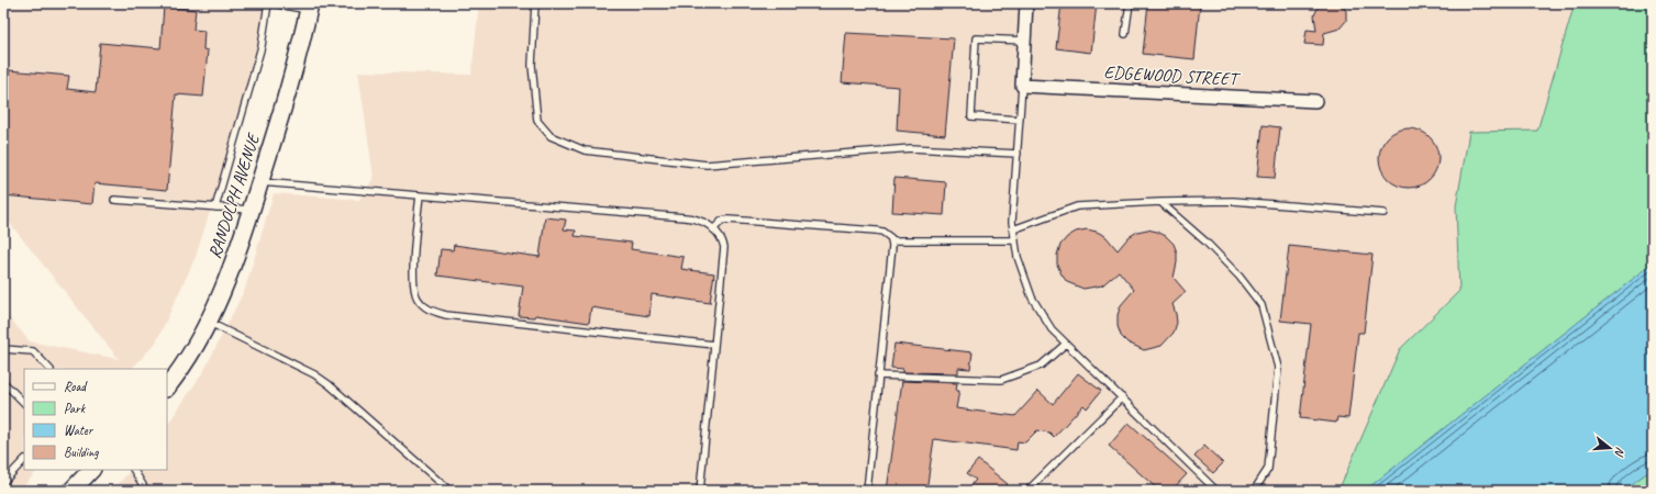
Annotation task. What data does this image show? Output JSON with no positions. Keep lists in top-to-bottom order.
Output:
{
  "streets": {
    "main road": ["RANDOLPH AVENUE"],
    "street": ["EDGEWOOD STREET"]
  },
  "legend": [
    "Road",
    "Park",
    "Water",
    "Building"
  ],
  "north": "right"
}
